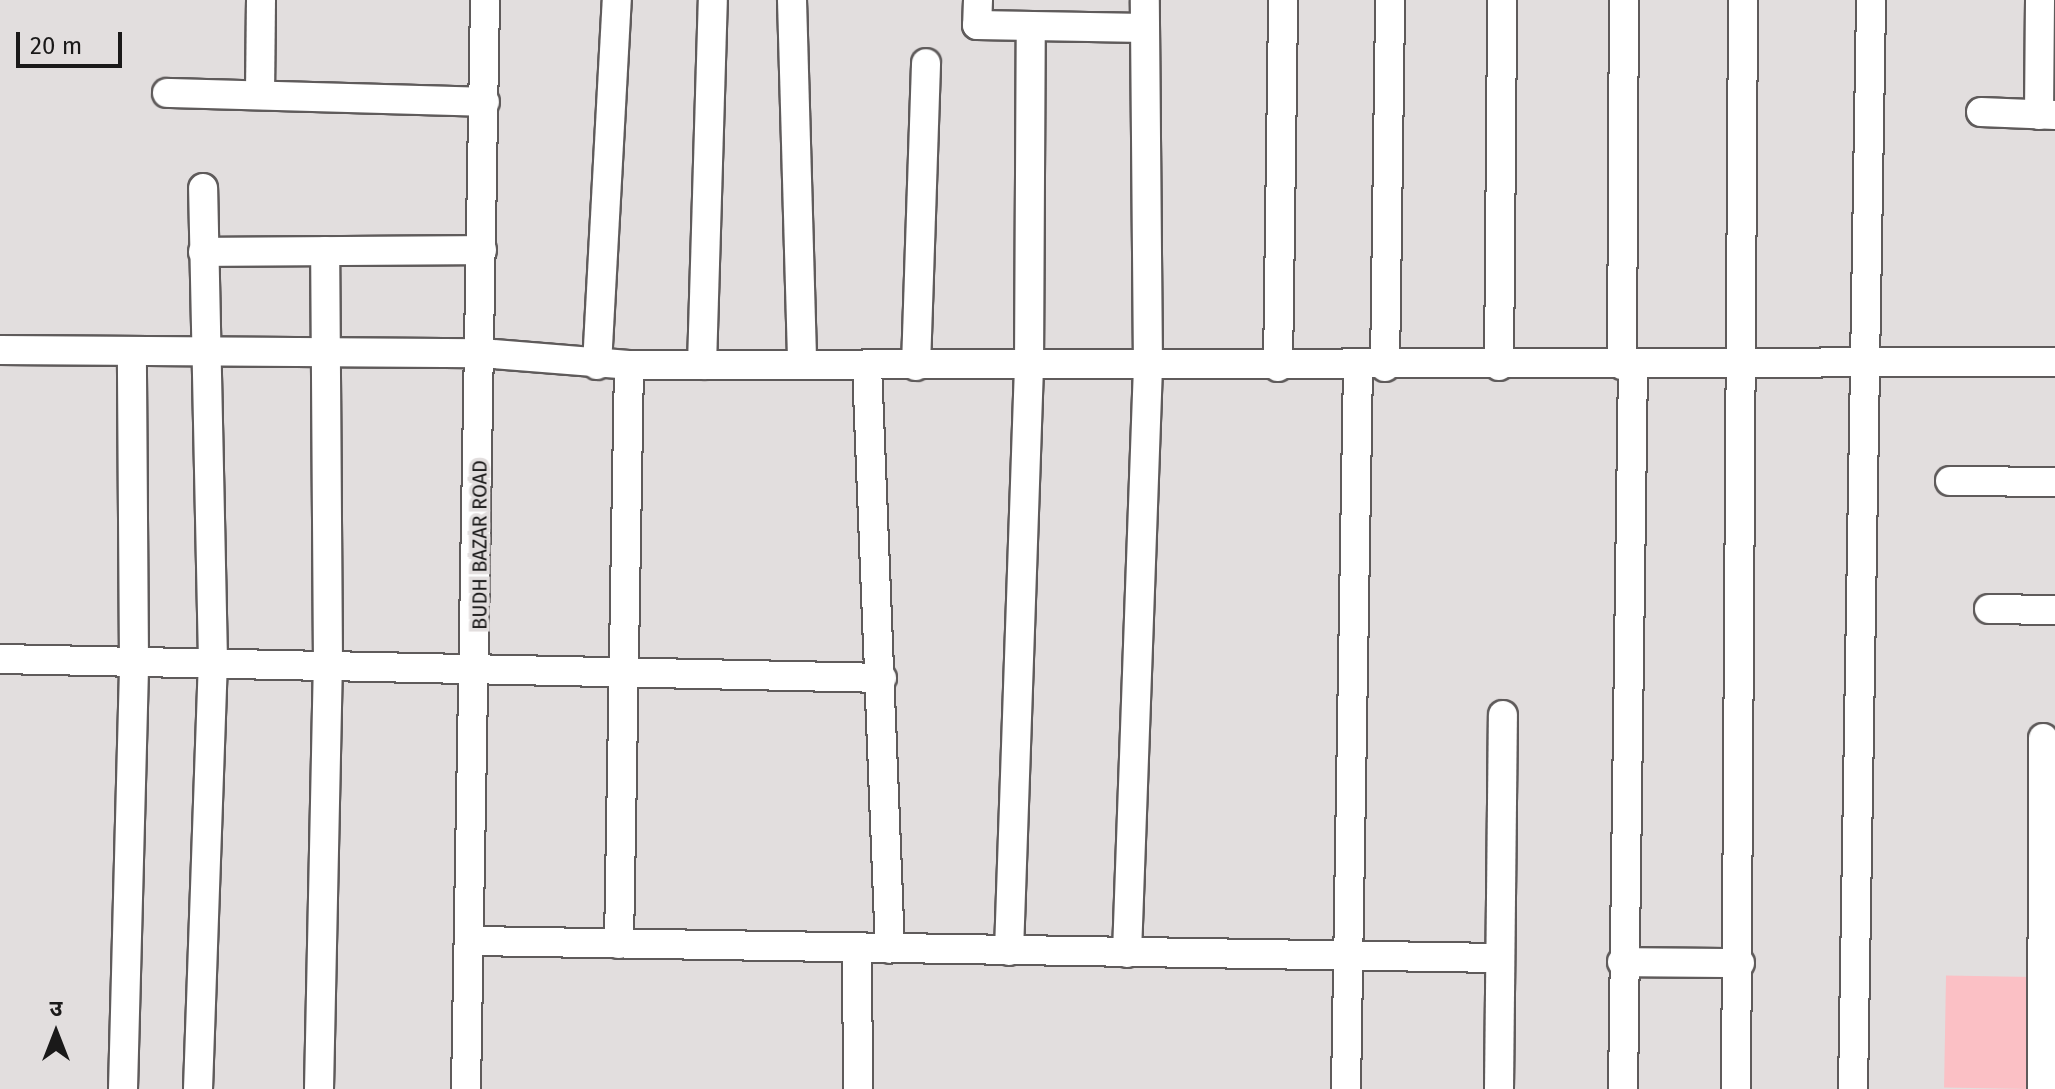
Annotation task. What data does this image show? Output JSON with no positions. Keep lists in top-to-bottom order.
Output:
{
  "streets": {
    "street": ["BUDH BAZAR ROAD"]
  },
  "scale_bar": "20 m",
  "north": "top"
}
